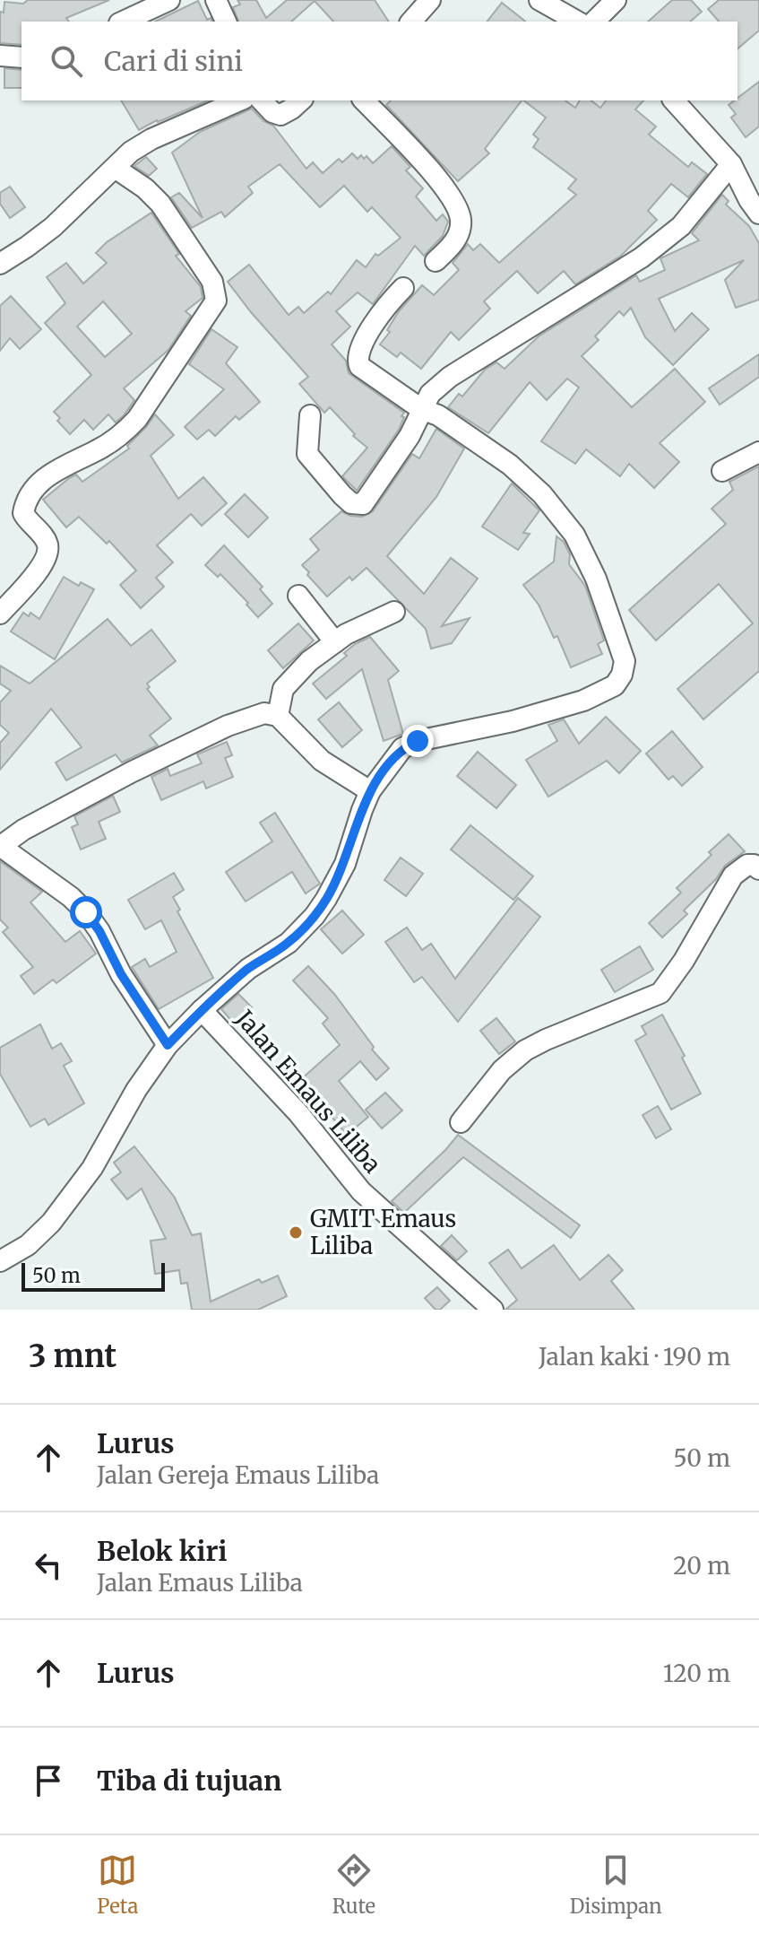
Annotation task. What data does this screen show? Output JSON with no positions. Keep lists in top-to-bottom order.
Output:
{
  "streets": {
    "street": ["Jalan Emaus Liliba"]
  },
  "places": ["GMIT Emaus Liliba"],
  "scale_bar": "50 m",
  "page": {
    "search": "Cari di sini",
    "scale": "50 m",
    "heading": ["3 mnt", "Jalan kaki · 190 m"],
    "list": [
      ["Lurus", "Jalan Gereja Emaus Liliba", "50 m"],
      ["Belok kiri", "Jalan Emaus Liliba", "20 m"],
      ["Lurus", "120 m"],
      "Tiba di tujuan"
    ],
    "nav": ["Peta", "Rute", "Disimpan"]
  }
}
